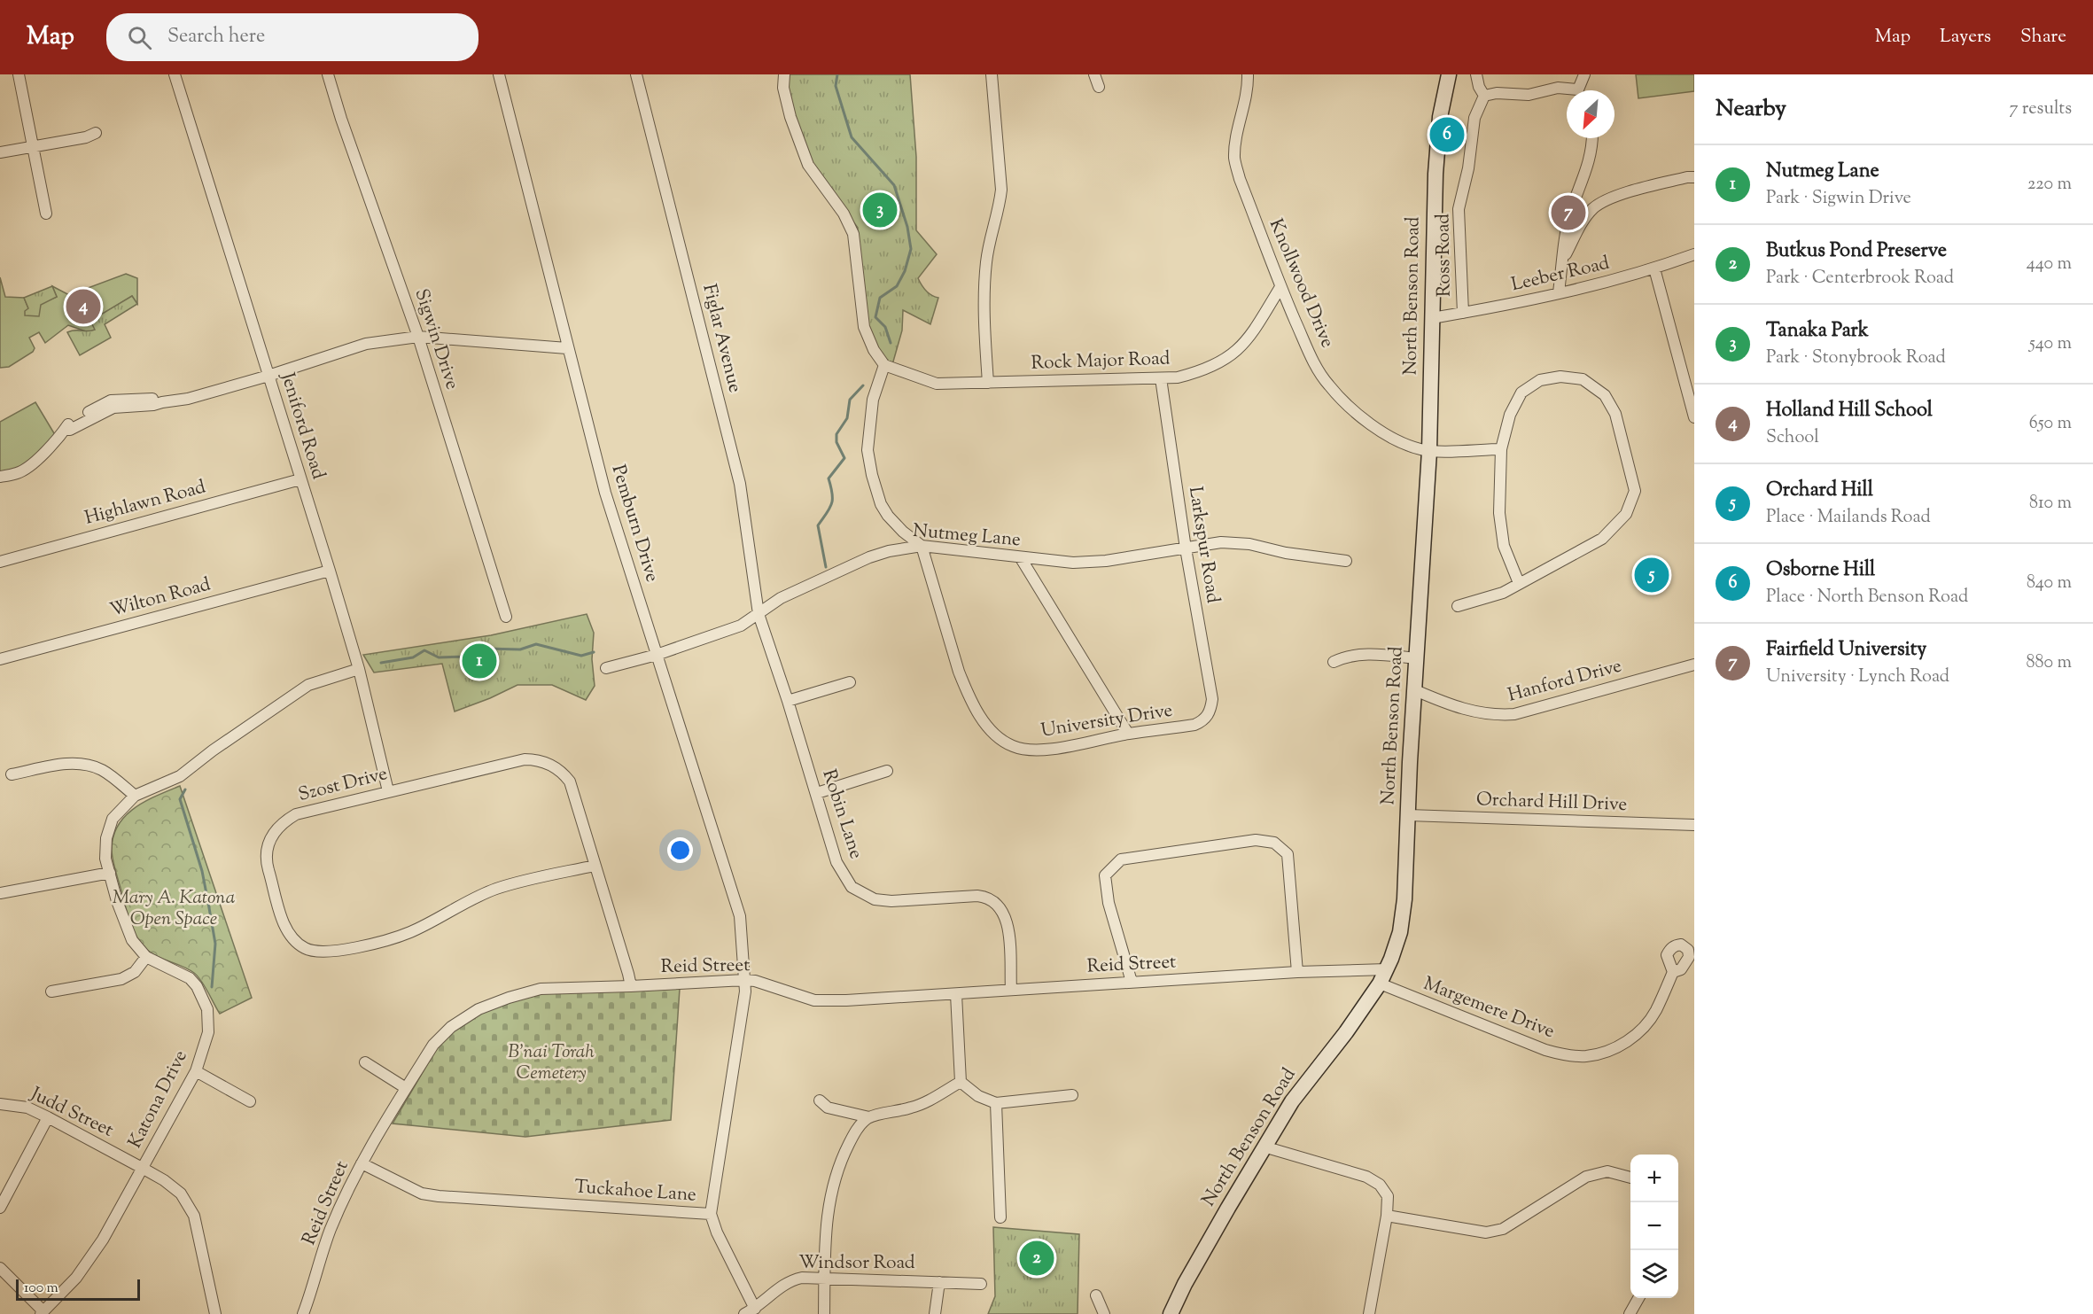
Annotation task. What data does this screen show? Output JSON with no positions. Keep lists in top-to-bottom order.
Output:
{
  "streets": {
    "main road": ["North Benson Road"],
    "street": [
      "Ross Road",
      "Leeber Road",
      "Knollwood Drive",
      "Figlar Avenue",
      "Sigwin Drive",
      "Rock Major Road",
      "Jeniford Road",
      "Highlawn Road",
      "Pemburn Drive",
      "Nutmeg Lane",
      "Larkspur Road",
      "Wilton Road",
      "Hanford Drive",
      "University Drive",
      "Szost Drive",
      "Orchard Hill Drive",
      "Robin Lane",
      "Reid Street",
      "Margemere Drive",
      "Katona Drive",
      "Judd Street",
      "Tuckahoe Lane",
      "Windsor Road"
    ]
  },
  "crossings": [
    ["Ross Road", "Leeber Road"],
    ["Leeber Road", "North Benson Road"],
    ["Knollwood Drive", "North Benson Road"],
    ["Knollwood Drive", "Rock Major Road"],
    ["North Benson Road", "Hanford Drive"],
    ["North Benson Road", "Orchard Hill Drive"],
    ["North Benson Road", "Reid Street"],
    ["North Benson Road", "Margemere Drive"],
    ["Figlar Avenue", "Nutmeg Lane"],
    ["Figlar Avenue", "Robin Lane"],
    ["Rock Major Road", "Larkspur Road"],
    ["Jeniford Road", "Highlawn Road"],
    ["Jeniford Road", "Wilton Road"],
    ["Jeniford Road", "Szost Drive"],
    ["Jeniford Road", "Katona Drive"],
    ["Pemburn Drive", "Nutmeg Lane"],
    ["Pemburn Drive", "Reid Street"],
    ["Pemburn Drive", "Tuckahoe Lane"],
    ["Nutmeg Lane", "Larkspur Road"],
    ["Nutmeg Lane", "University Drive"],
    ["Nutmeg Lane", "Robin Lane"],
    ["Larkspur Road", "University Drive"],
    ["Szost Drive", "Reid Street"],
    ["Robin Lane", "Reid Street"],
    ["Reid Street", "Tuckahoe Lane"],
    ["Katona Drive", "Judd Street"]
  ],
  "parks": ["Mary A. Katona Open Space", "B'nai Torah Cemetery"],
  "scale_bar": "100 m",
  "north": "bottom left",
  "page": {
    "header": "Map",
    "search": "Search here",
    "nav": ["Map", "Layers", "Share"],
    "heading": ["Nearby", "7 results"],
    "pins": [
      "6",
      "3",
      "7",
      "4",
      "5",
      "1",
      "2"
    ],
    "list": [
      {
        "mark": "1",
        "name": "Nutmeg Lane",
        "note": "Park · Sigwin Drive",
        "value": "220 m"
      },
      {
        "mark": "2",
        "name": "Butkus Pond Preserve",
        "note": "Park · Centerbrook Road",
        "value": "440 m"
      },
      {
        "mark": "3",
        "name": "Tanaka Park",
        "note": "Park · Stonybrook Road",
        "value": "540 m"
      },
      {
        "mark": "4",
        "name": "Holland Hill School",
        "note": "School",
        "value": "650 m"
      },
      {
        "mark": "5",
        "name": "Orchard Hill",
        "note": "Place · Mailands Road",
        "value": "810 m"
      },
      {
        "mark": "6",
        "name": "Osborne Hill",
        "note": "Place · North Benson Road",
        "value": "840 m"
      },
      {
        "mark": "7",
        "name": "Fairfield University",
        "note": "University · Lynch Road",
        "value": "880 m"
      }
    ],
    "map_buttons": ["+", "−"],
    "scale": "100 m"
  }
}
